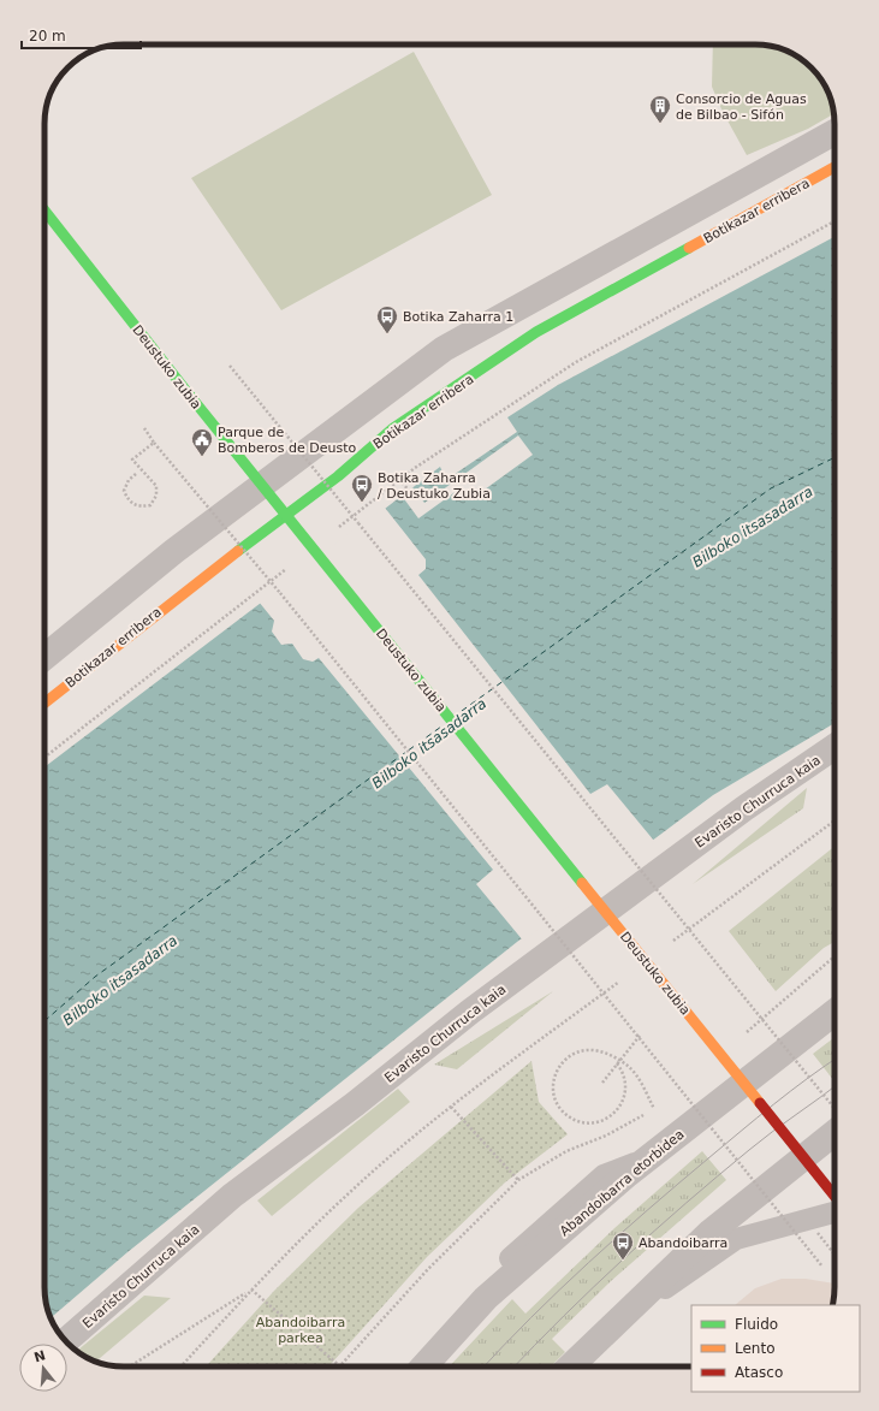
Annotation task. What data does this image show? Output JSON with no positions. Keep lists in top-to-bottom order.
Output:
{
  "streets": {
    "main road": ["Botikazar erribera", "Deustuko zubia"],
    "street": ["Evaristo Churruca kaia", "Abandoibarra etorbidea"]
  },
  "water": ["Bilboko itsasadarra"],
  "parks": ["Abandoibarra parkea"],
  "places": {
    "building": ["Consorcio de Aguas de Bilbao - Sifón"],
    "bus stop": ["Botika Zaharra 1", "Botika Zaharra / Deustuko Zubia", "Abandoibarra"],
    "public building": ["Parque de Bomberos de Deusto"]
  },
  "legend": ["Fluido", "Lento", "Atasco"],
  "scale_bar": "20 m",
  "north": "top"
}
